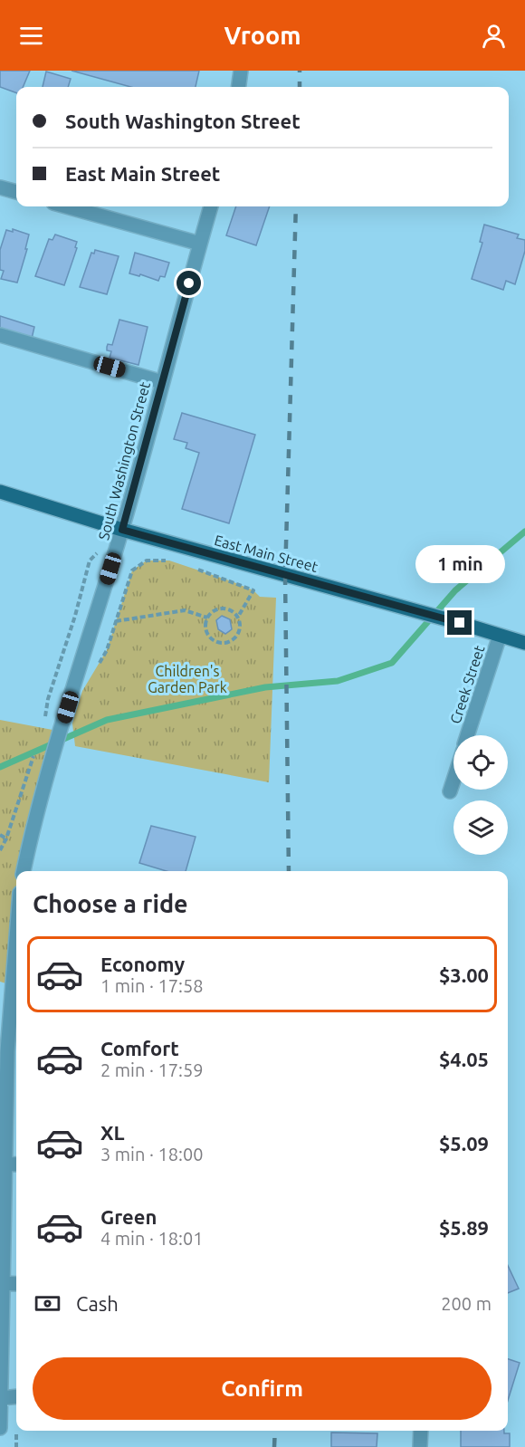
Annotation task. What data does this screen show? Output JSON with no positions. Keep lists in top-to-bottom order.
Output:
{
  "streets": {
    "main road": ["East Main Street"],
    "street": ["South Washington Street", "Creek Street"]
  },
  "crossings": [
    ["South Washington Street", "East Main Street"],
    ["East Main Street", "Creek Street"]
  ],
  "parks": ["Children's Garden Park"],
  "page": {
    "header": "Vroom",
    "banner": ["South Washington Street", "East Main Street"],
    "bubble": "1 min",
    "heading": "Choose a ride",
    "list": [
      {
        "name": "Economy",
        "note": "1 min · 17:58",
        "value": "$3.00"
      },
      {
        "name": "Comfort",
        "note": "2 min · 17:59",
        "value": "$4.05"
      },
      {
        "name": "XL",
        "note": "3 min · 18:00",
        "value": "$5.09"
      },
      {
        "name": "Green",
        "note": "4 min · 18:01",
        "value": "$5.89"
      }
    ],
    "pay": ["Cash", "200 m"],
    "buttons": "Confirm"
  }
}
